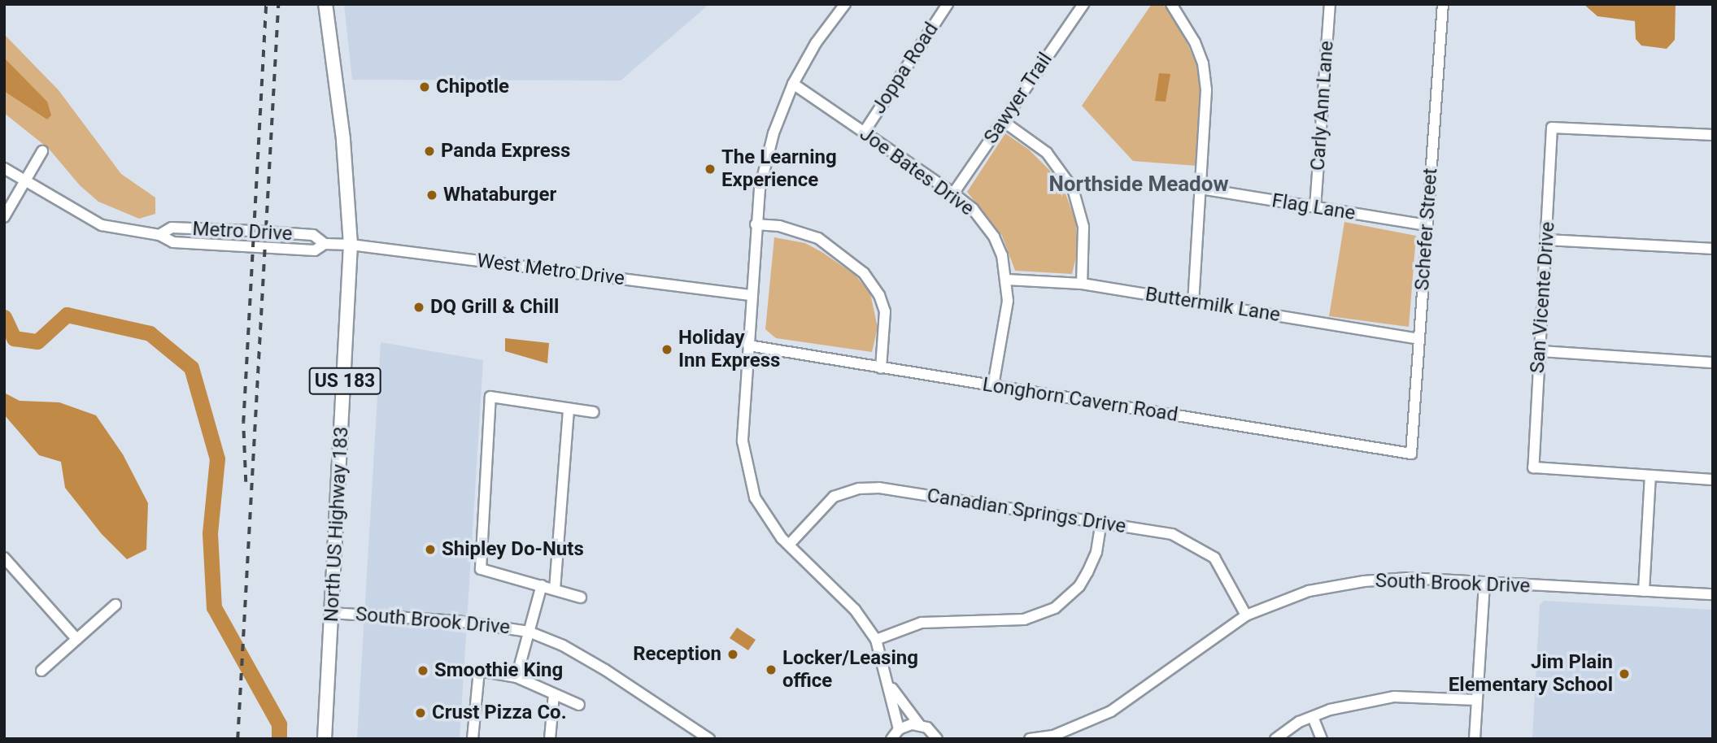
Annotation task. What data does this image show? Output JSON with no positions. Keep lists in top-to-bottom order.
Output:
{
  "streets": {
    "main road": ["US 183", "North US Highway 183"],
    "street": [
      "Joppa Road",
      "Sawyer Trail",
      "Carly Ann Lane",
      "Joe Bates Drive",
      "Flag Lane",
      "Schefer Street",
      "Metro Drive",
      "West Metro Drive",
      "San Vicente Drive",
      "Buttermilk Lane",
      "Longhorn Cavern Road",
      "Canadian Springs Drive",
      "South Brook Drive"
    ]
  },
  "crossings": [
    ["Joppa Road", "Joe Bates Drive"],
    ["Sawyer Trail", "Joe Bates Drive"],
    ["Carly Ann Lane", "Flag Lane"],
    ["Joe Bates Drive", "Buttermilk Lane"],
    ["Joe Bates Drive", "Longhorn Cavern Road"],
    ["Flag Lane", "Schefer Street"],
    ["Schefer Street", "Buttermilk Lane"],
    ["Schefer Street", "Longhorn Cavern Road"],
    ["Metro Drive", "West Metro Drive"],
    ["Metro Drive", "North US Highway 183"],
    ["West Metro Drive", "North US Highway 183"],
    ["Canadian Springs Drive", "South Brook Drive"],
    ["North US Highway 183", "South Brook Drive"]
  ],
  "districts": ["Northside Meadow"],
  "places": [
    "Chipotle",
    "Panda Express",
    "The Learning Experience",
    "Whataburger",
    "DQ Grill & Chill",
    "Holiday Inn Express",
    "Shipley Do-Nuts",
    "Reception",
    "Locker/Leasing office",
    "Smoothie King",
    "Jim Plain Elementary School",
    "Crust Pizza Co."
  ]
}
